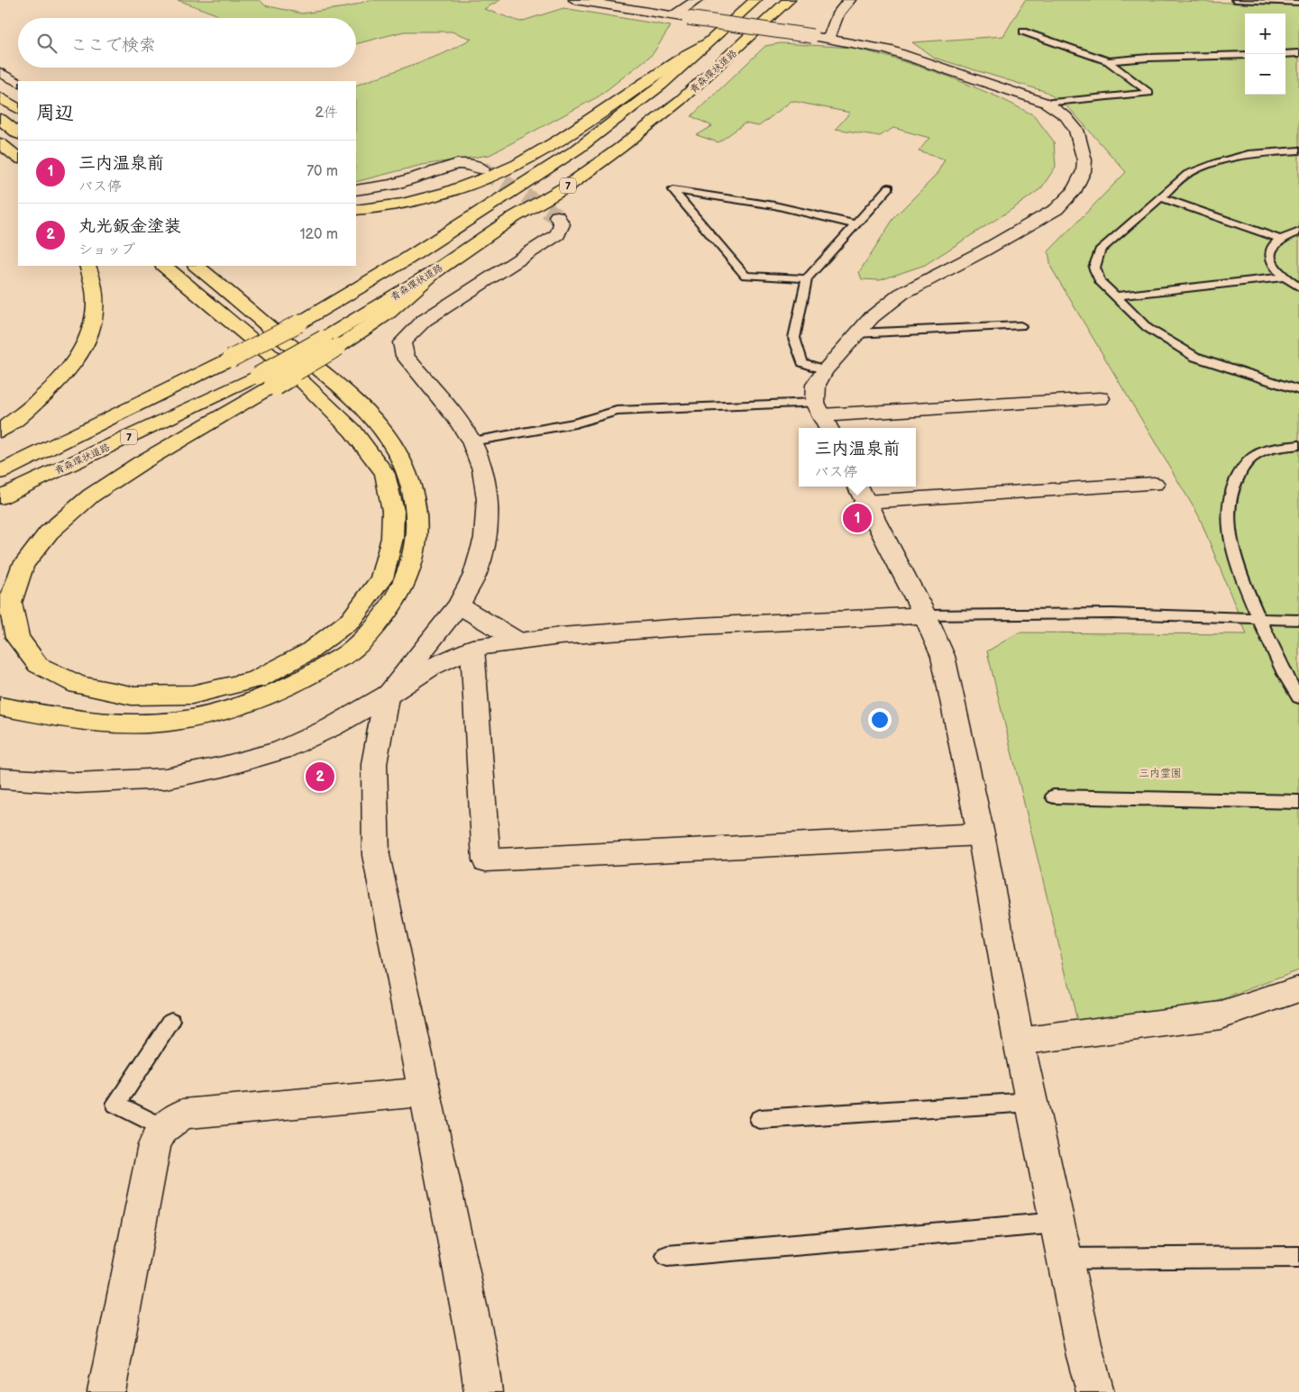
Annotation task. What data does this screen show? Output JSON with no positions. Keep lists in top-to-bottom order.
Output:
{
  "streets": {
    "highway": ["青森環状道路", "7"]
  },
  "parks": ["三内霊園"],
  "page": {
    "map_buttons": ["+", "−"],
    "search": "ここで検索",
    "heading": ["周辺", "2件"],
    "list": [
      {
        "mark": "1",
        "name": "三内温泉前",
        "note": "バス停",
        "value": "70 m"
      },
      {
        "mark": "2",
        "name": "丸光鈑金塗装",
        "note": "ショップ",
        "value": "120 m"
      }
    ],
    "popup": ["三内温泉前", "バス停"],
    "pins": ["1", "2"]
  }
}
